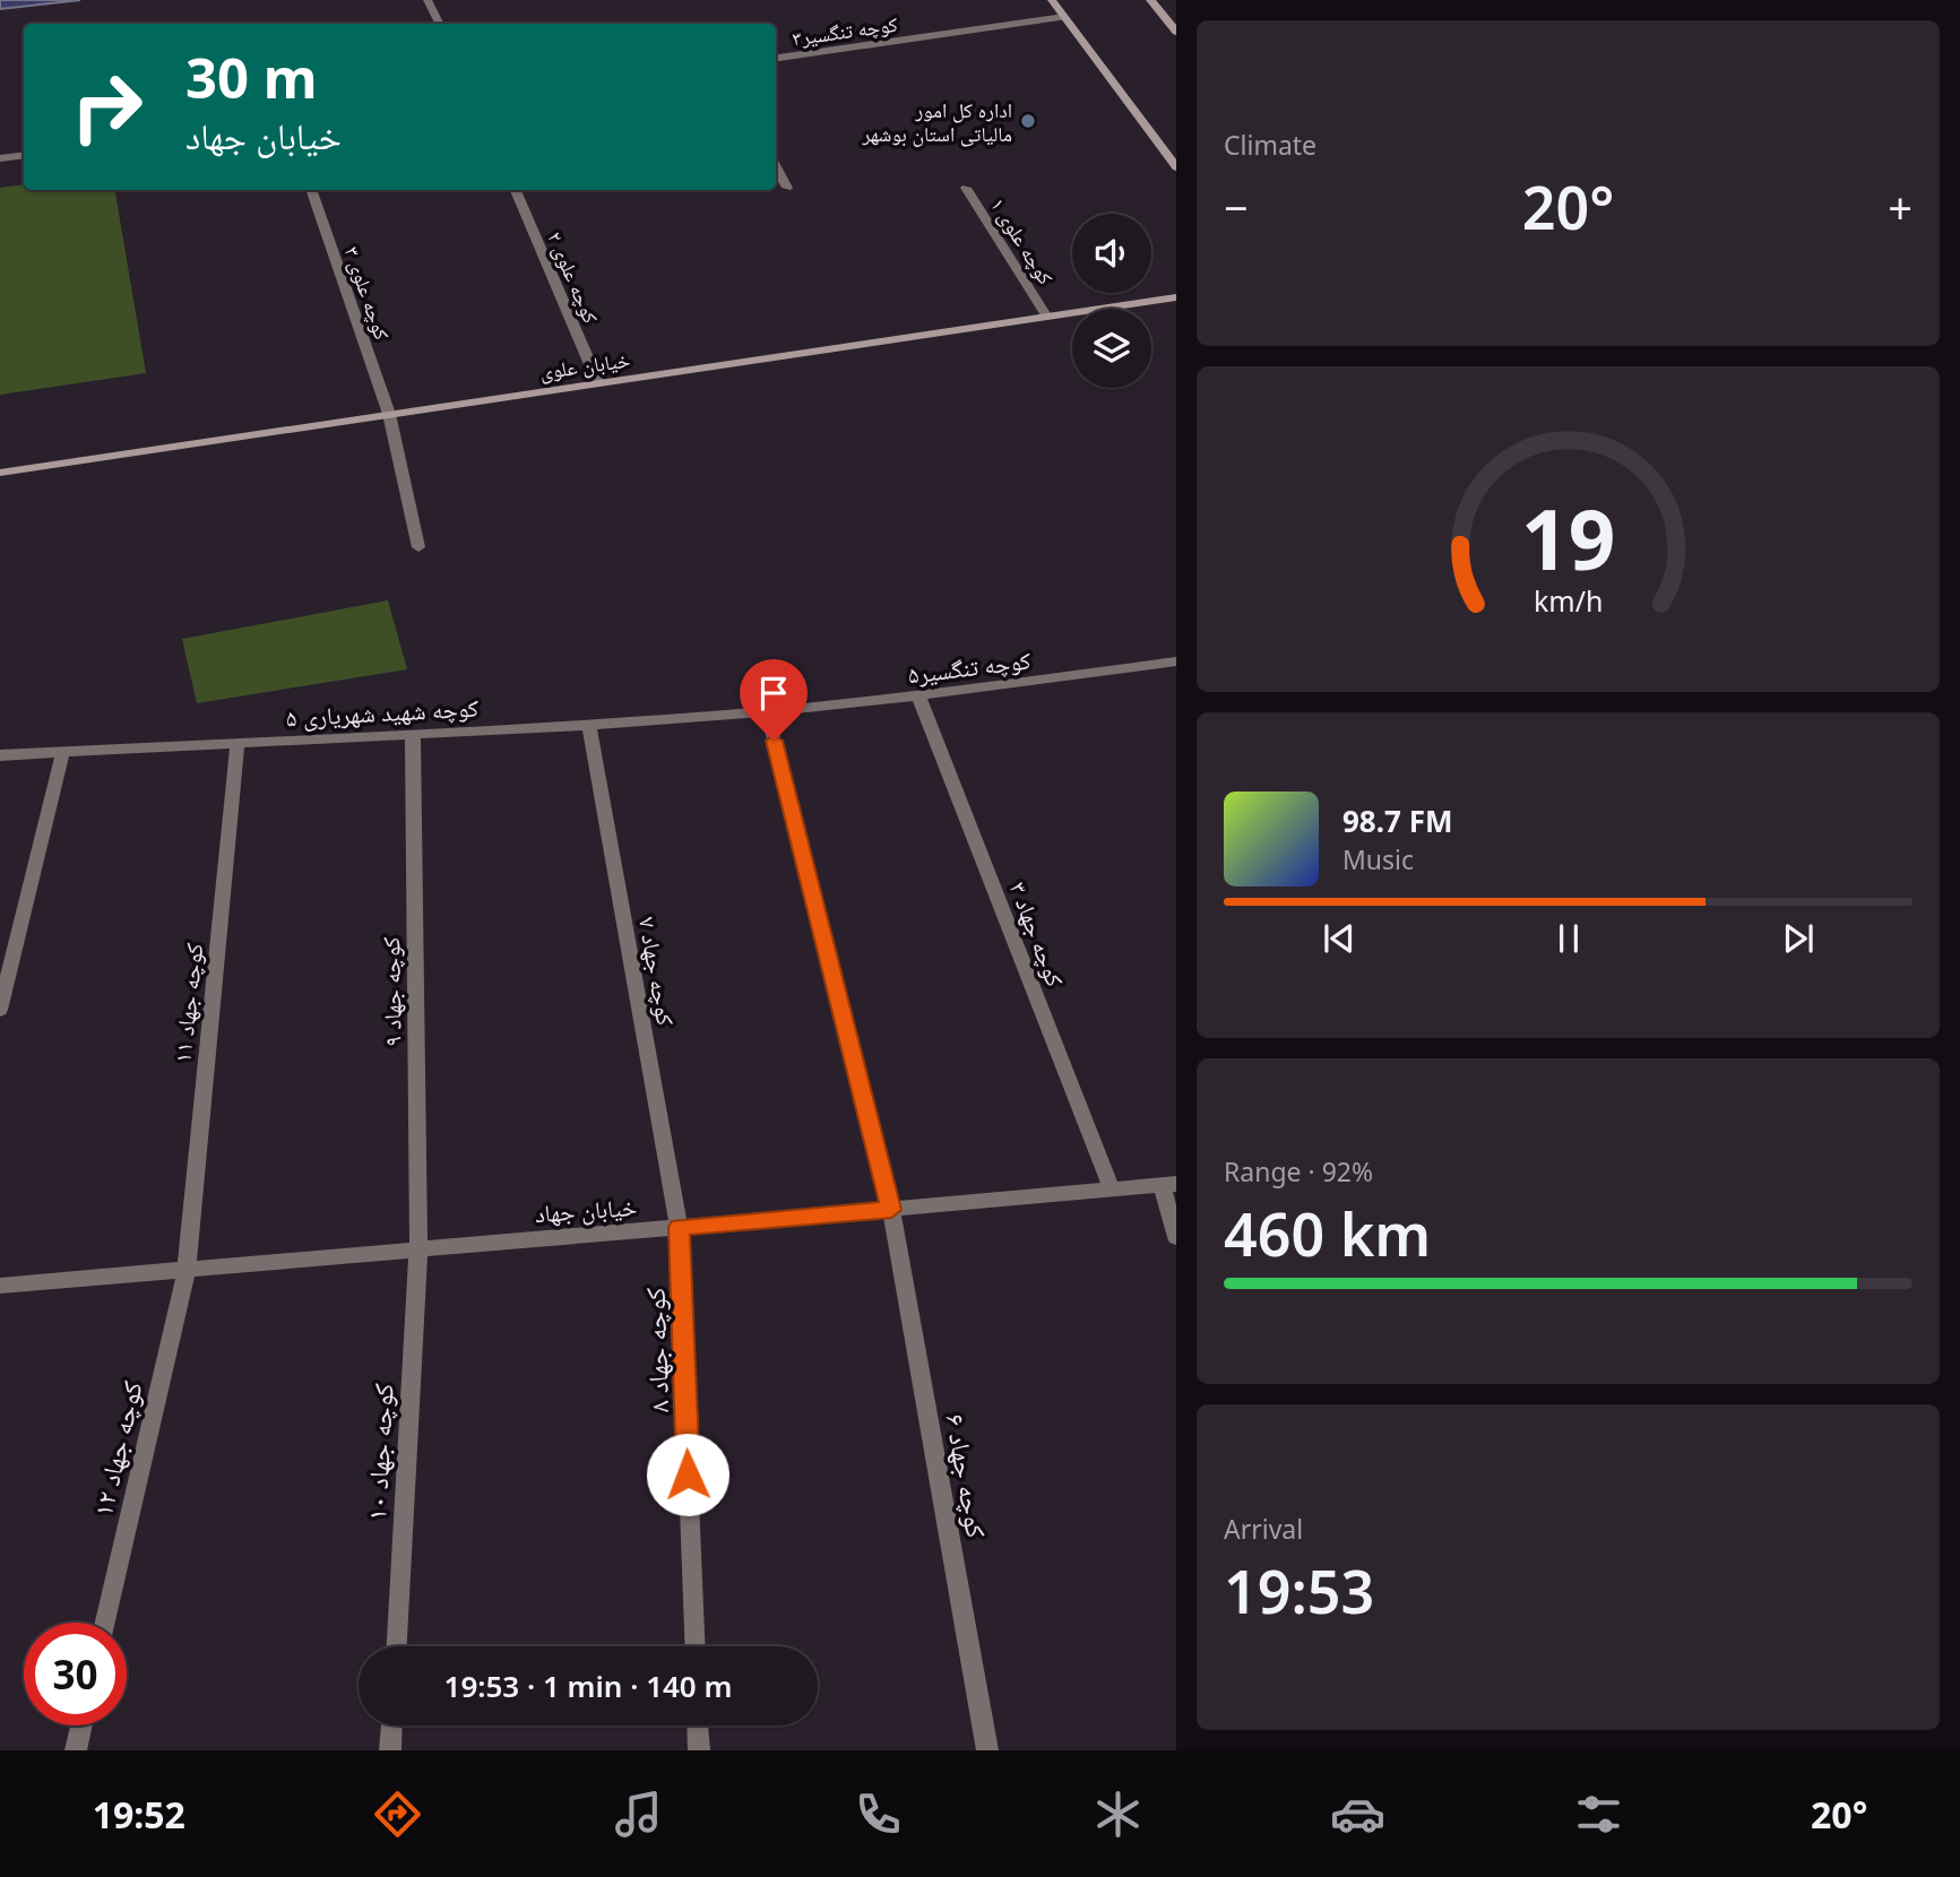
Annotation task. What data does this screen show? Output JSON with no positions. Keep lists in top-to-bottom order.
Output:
{
  "streets": {
    "street": [
      "کوچه تنگسیر۳",
      "کوچه علوی ۱",
      "کوچه علوی ۲",
      "کوچه علوی ۳",
      "خیابان علوی",
      "کوچه تنگسیر۵",
      "کوچه شهید شهریاری ۵",
      "کوچه جهاد ۳",
      "کوچه جهاد ۷",
      "کوچه جهاد ۹",
      "کوچه جهاد ۱۱",
      "خیابان جهاد",
      "کوچه جهاد ۸",
      "کوچه جهاد ۱۲",
      "کوچه جهاد ۱۰",
      "کوچه جهاد ۶"
    ]
  },
  "crossings": [
    ["کوچه علوی ۱", "خیابان علوی"],
    ["کوچه علوی ۲", "خیابان علوی"],
    ["کوچه علوی ۳", "خیابان علوی"],
    ["کوچه تنگسیر۵", "کوچه شهید شهریاری ۵"],
    ["کوچه تنگسیر۵", "کوچه جهاد ۳"],
    ["کوچه تنگسیر۵", "کوچه جهاد ۶"],
    ["کوچه شهید شهریاری ۵", "کوچه جهاد ۷"],
    ["کوچه شهید شهریاری ۵", "کوچه جهاد ۹"],
    ["کوچه شهید شهریاری ۵", "کوچه جهاد ۱۱"],
    ["کوچه شهید شهریاری ۵", "کوچه جهاد ۶"],
    ["کوچه جهاد ۳", "خیابان جهاد"],
    ["کوچه جهاد ۷", "خیابان جهاد"],
    ["کوچه جهاد ۷", "کوچه جهاد ۸"],
    ["کوچه جهاد ۹", "خیابان جهاد"],
    ["کوچه جهاد ۹", "کوچه جهاد ۱۰"],
    ["کوچه جهاد ۱۱", "خیابان جهاد"],
    ["کوچه جهاد ۱۱", "کوچه جهاد ۱۲"],
    ["خیابان جهاد", "کوچه جهاد ۸"],
    ["خیابان جهاد", "کوچه جهاد ۱۲"],
    ["خیابان جهاد", "کوچه جهاد ۱۰"],
    ["خیابان جهاد", "کوچه جهاد ۶"]
  ],
  "places": ["اداره کل امور مالیاتی استان بوشهر"],
  "page": {
    "tile": [
      "Climate",
      ["Range · 92%", "460 km"],
      ["Arrival", "19:53"]
    ],
    "turn": ["30 m", "خیابان جهاد"],
    "heat": ["−", "20°", "+"],
    "song": ["98.7 FM", "Music"],
    "limit": "30",
    "trip": "19:53 · 1 min · 140 m",
    "tabs": ["19:52", "20°"],
    "gauge": ["19", "km/h"]
  }
}
